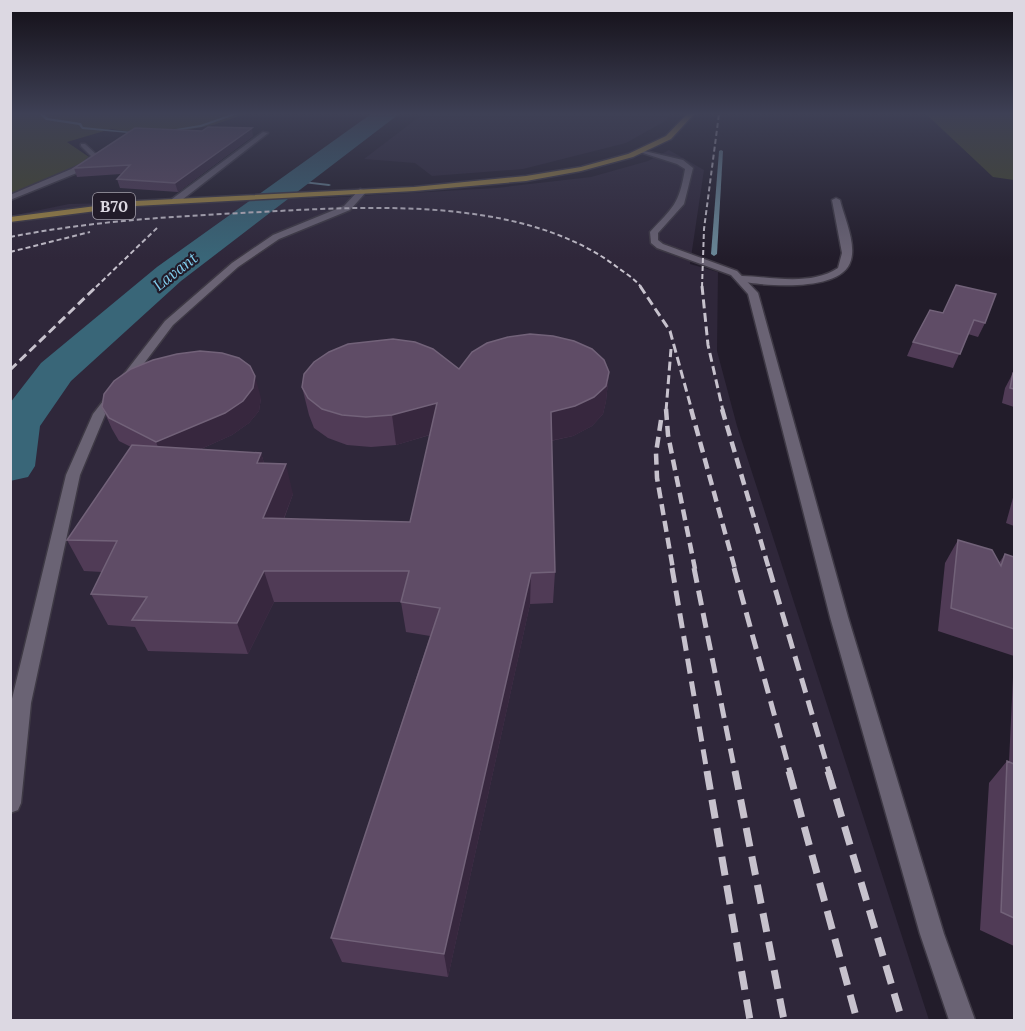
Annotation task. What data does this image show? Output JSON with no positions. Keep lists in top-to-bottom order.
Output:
{
  "streets": {
    "main road": ["B70"]
  },
  "water": ["Lavant"]
}
